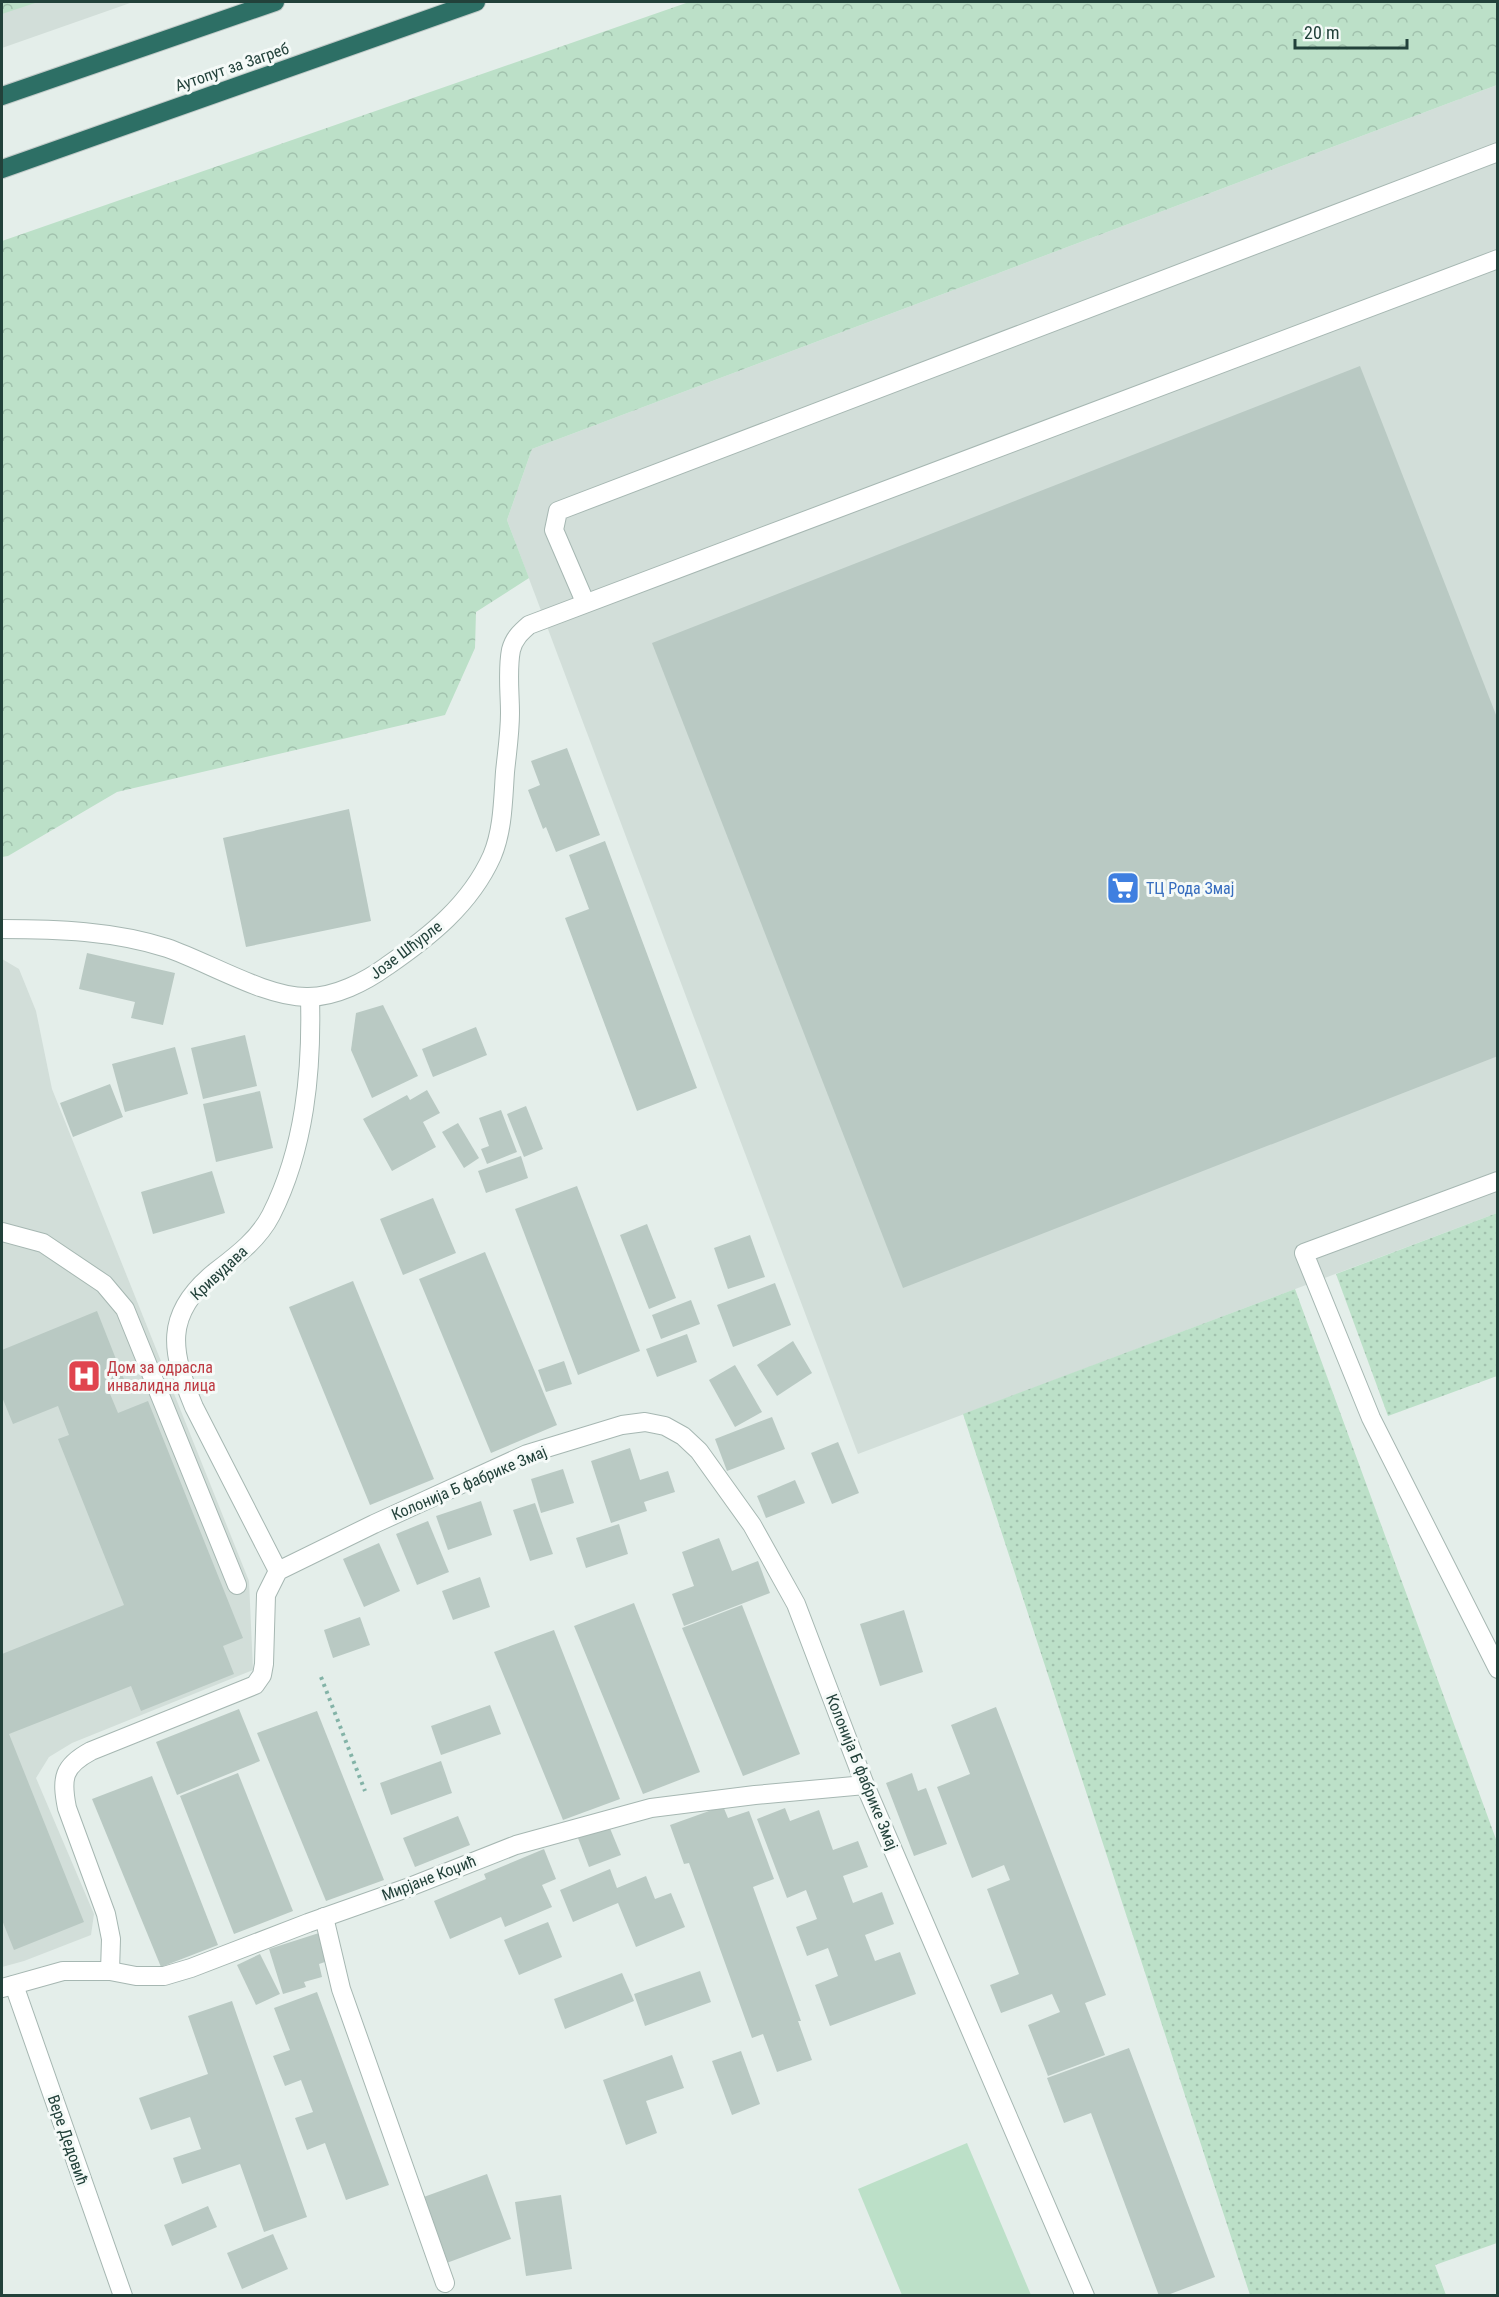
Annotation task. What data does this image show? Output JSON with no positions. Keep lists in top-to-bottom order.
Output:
{
  "streets": {
    "highway": ["Аутопут за Загреб"],
    "street": [
      "Јозе Шћурле",
      "Кривудава",
      "Колонија Б фабрике Змај",
      "Мирјане Коџић",
      "Вере Дедовић"
    ]
  },
  "crossings": [
    ["Јозе Шћурле", "Кривудава"],
    ["Кривудава", "Колонија Б фабрике Змај"],
    ["Колонија Б фабрике Змај", "Мирјане Коџић"],
    ["Мирјане Коџић", "Вере Дедовић"]
  ],
  "places": {
    "supermarket": ["ТЦ Рода Змај"],
    "hospital": ["Дом за одрасла инвалидна лица"]
  },
  "scale_bar": "20 m"
}
